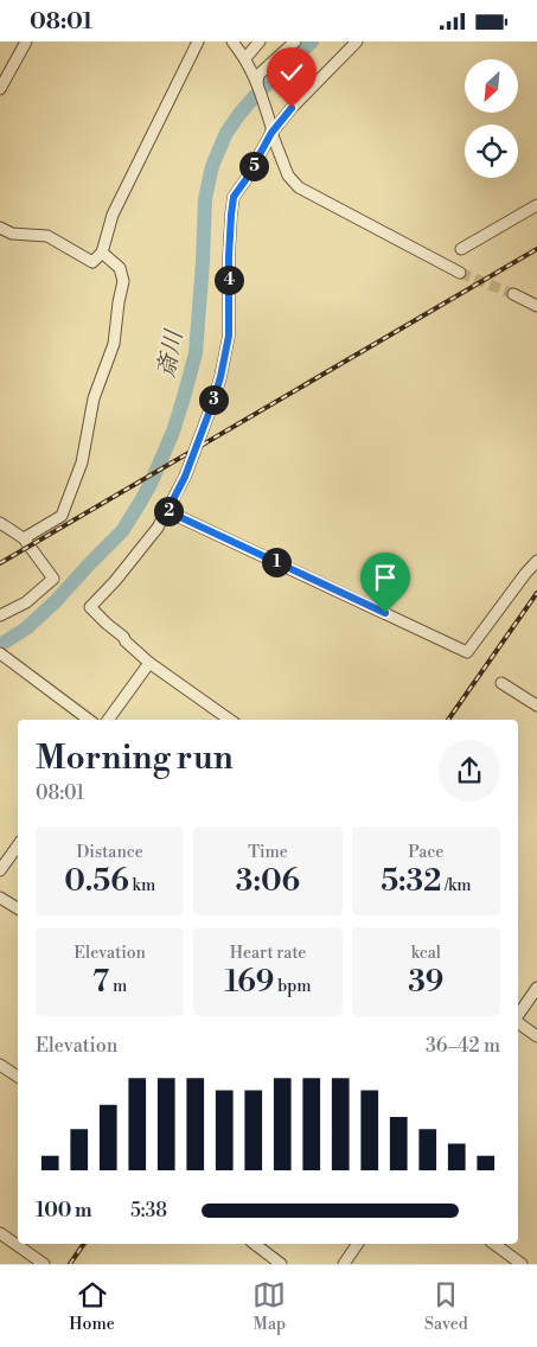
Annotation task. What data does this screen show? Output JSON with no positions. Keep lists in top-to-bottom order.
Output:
{
  "water": ["斎川"],
  "north": "bottom left",
  "page": {
    "status": "08:01",
    "pins": [
      "5",
      "4",
      "3",
      "2",
      "1"
    ],
    "heading": ["Morning run", "08:01"],
    "stats": [
      ["Distance", "0.56 km"],
      ["Time", "3:06"],
      ["Pace", "5:32 /km"],
      ["Elevation", "7 m"],
      ["Heart rate", "169 bpm"],
      ["kcal", "39"]
    ],
    "chart": ["Elevation", "36–42 m"],
    "list": [
      {
        "name": "100 m",
        "note": "5:38"
      }
    ],
    "tabs": ["Home", "Map", "Saved"]
  }
}
